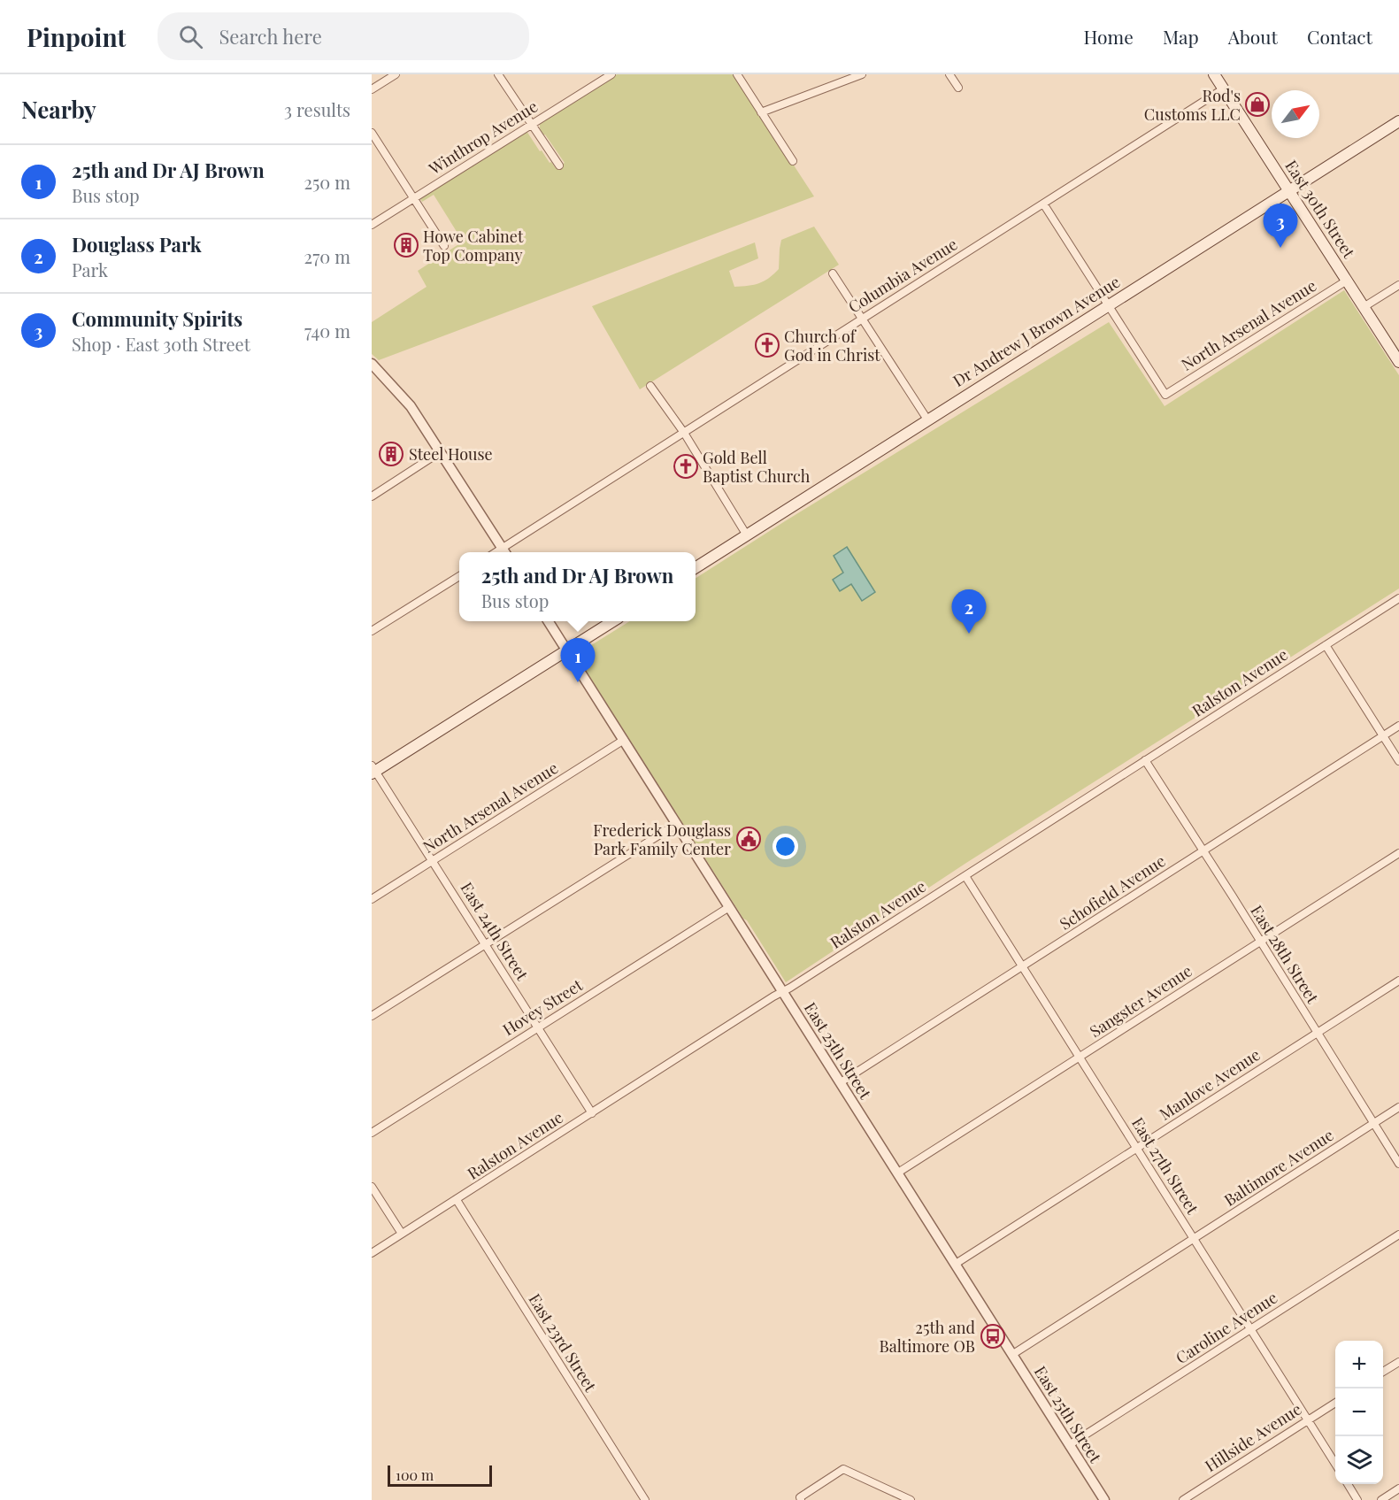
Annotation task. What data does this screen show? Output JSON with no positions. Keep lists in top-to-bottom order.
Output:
{
  "streets": {
    "main road": ["East 30th Street", "Dr Andrew J Brown Avenue"],
    "street": [
      "Winthrop Avenue",
      "Columbia Avenue",
      "North Arsenal Avenue",
      "Ralston Avenue",
      "Schofield Avenue",
      "East 24th Street",
      "East 28th Street",
      "Sangster Avenue",
      "Hovey Street",
      "East 25th Street",
      "Manlove Avenue",
      "East 27th Street",
      "Baltimore Avenue",
      "Caroline Avenue",
      "East 23rd Street",
      "Hillside Avenue"
    ]
  },
  "crossings": [
    ["East 30th Street", "Columbia Avenue"],
    ["East 30th Street", "North Arsenal Avenue"],
    ["East 30th Street", "Dr Andrew J Brown Avenue"],
    ["North Arsenal Avenue", "Dr Andrew J Brown Avenue"],
    ["North Arsenal Avenue", "East 24th Street"],
    ["North Arsenal Avenue", "East 25th Street"],
    ["Ralston Avenue", "East 24th Street"],
    ["Ralston Avenue", "East 28th Street"],
    ["Ralston Avenue", "East 25th Street"],
    ["Ralston Avenue", "East 27th Street"],
    ["Ralston Avenue", "East 23rd Street"],
    ["Schofield Avenue", "East 28th Street"],
    ["Schofield Avenue", "East 25th Street"],
    ["Schofield Avenue", "East 27th Street"],
    ["East 24th Street", "Hovey Street"],
    ["East 28th Street", "Sangster Avenue"],
    ["East 28th Street", "Manlove Avenue"],
    ["East 28th Street", "Baltimore Avenue"],
    ["Sangster Avenue", "East 25th Street"],
    ["Sangster Avenue", "East 27th Street"],
    ["Hovey Street", "East 25th Street"],
    ["East 25th Street", "Manlove Avenue"],
    ["East 25th Street", "Baltimore Avenue"],
    ["East 25th Street", "Caroline Avenue"],
    ["Manlove Avenue", "East 27th Street"],
    ["East 27th Street", "Baltimore Avenue"],
    ["East 27th Street", "Caroline Avenue"],
    ["East 27th Street", "Hillside Avenue"]
  ],
  "places": {
    "shop": ["Rod's Customs LLC"],
    "building": ["Howe Cabinet Top Company", "Steel House"],
    "church": ["Church of God in Christ", "Gold Bell Baptist Church"],
    "public building": ["Frederick Douglass Park Family Center"],
    "bus stop": ["25th and Baltimore OB"]
  },
  "scale_bar": "100 m",
  "north": "top right",
  "page": {
    "header": "Pinpoint",
    "search": "Search here",
    "nav": [
      "Home",
      "Map",
      "About",
      "Contact"
    ],
    "heading": ["Nearby", "3 results"],
    "list": [
      {
        "mark": "1",
        "name": "25th and Dr AJ Brown",
        "note": "Bus stop",
        "value": "250 m"
      },
      {
        "mark": "2",
        "name": "Douglass Park",
        "note": "Park",
        "value": "270 m"
      },
      {
        "mark": "3",
        "name": "Community Spirits",
        "note": "Shop · East 30th Street",
        "value": "740 m"
      }
    ],
    "pins": ["3", "2", "1"],
    "popup": ["25th and Dr AJ Brown", "Bus stop"],
    "map_buttons": ["+", "−"],
    "scale": "100 m"
  }
}
